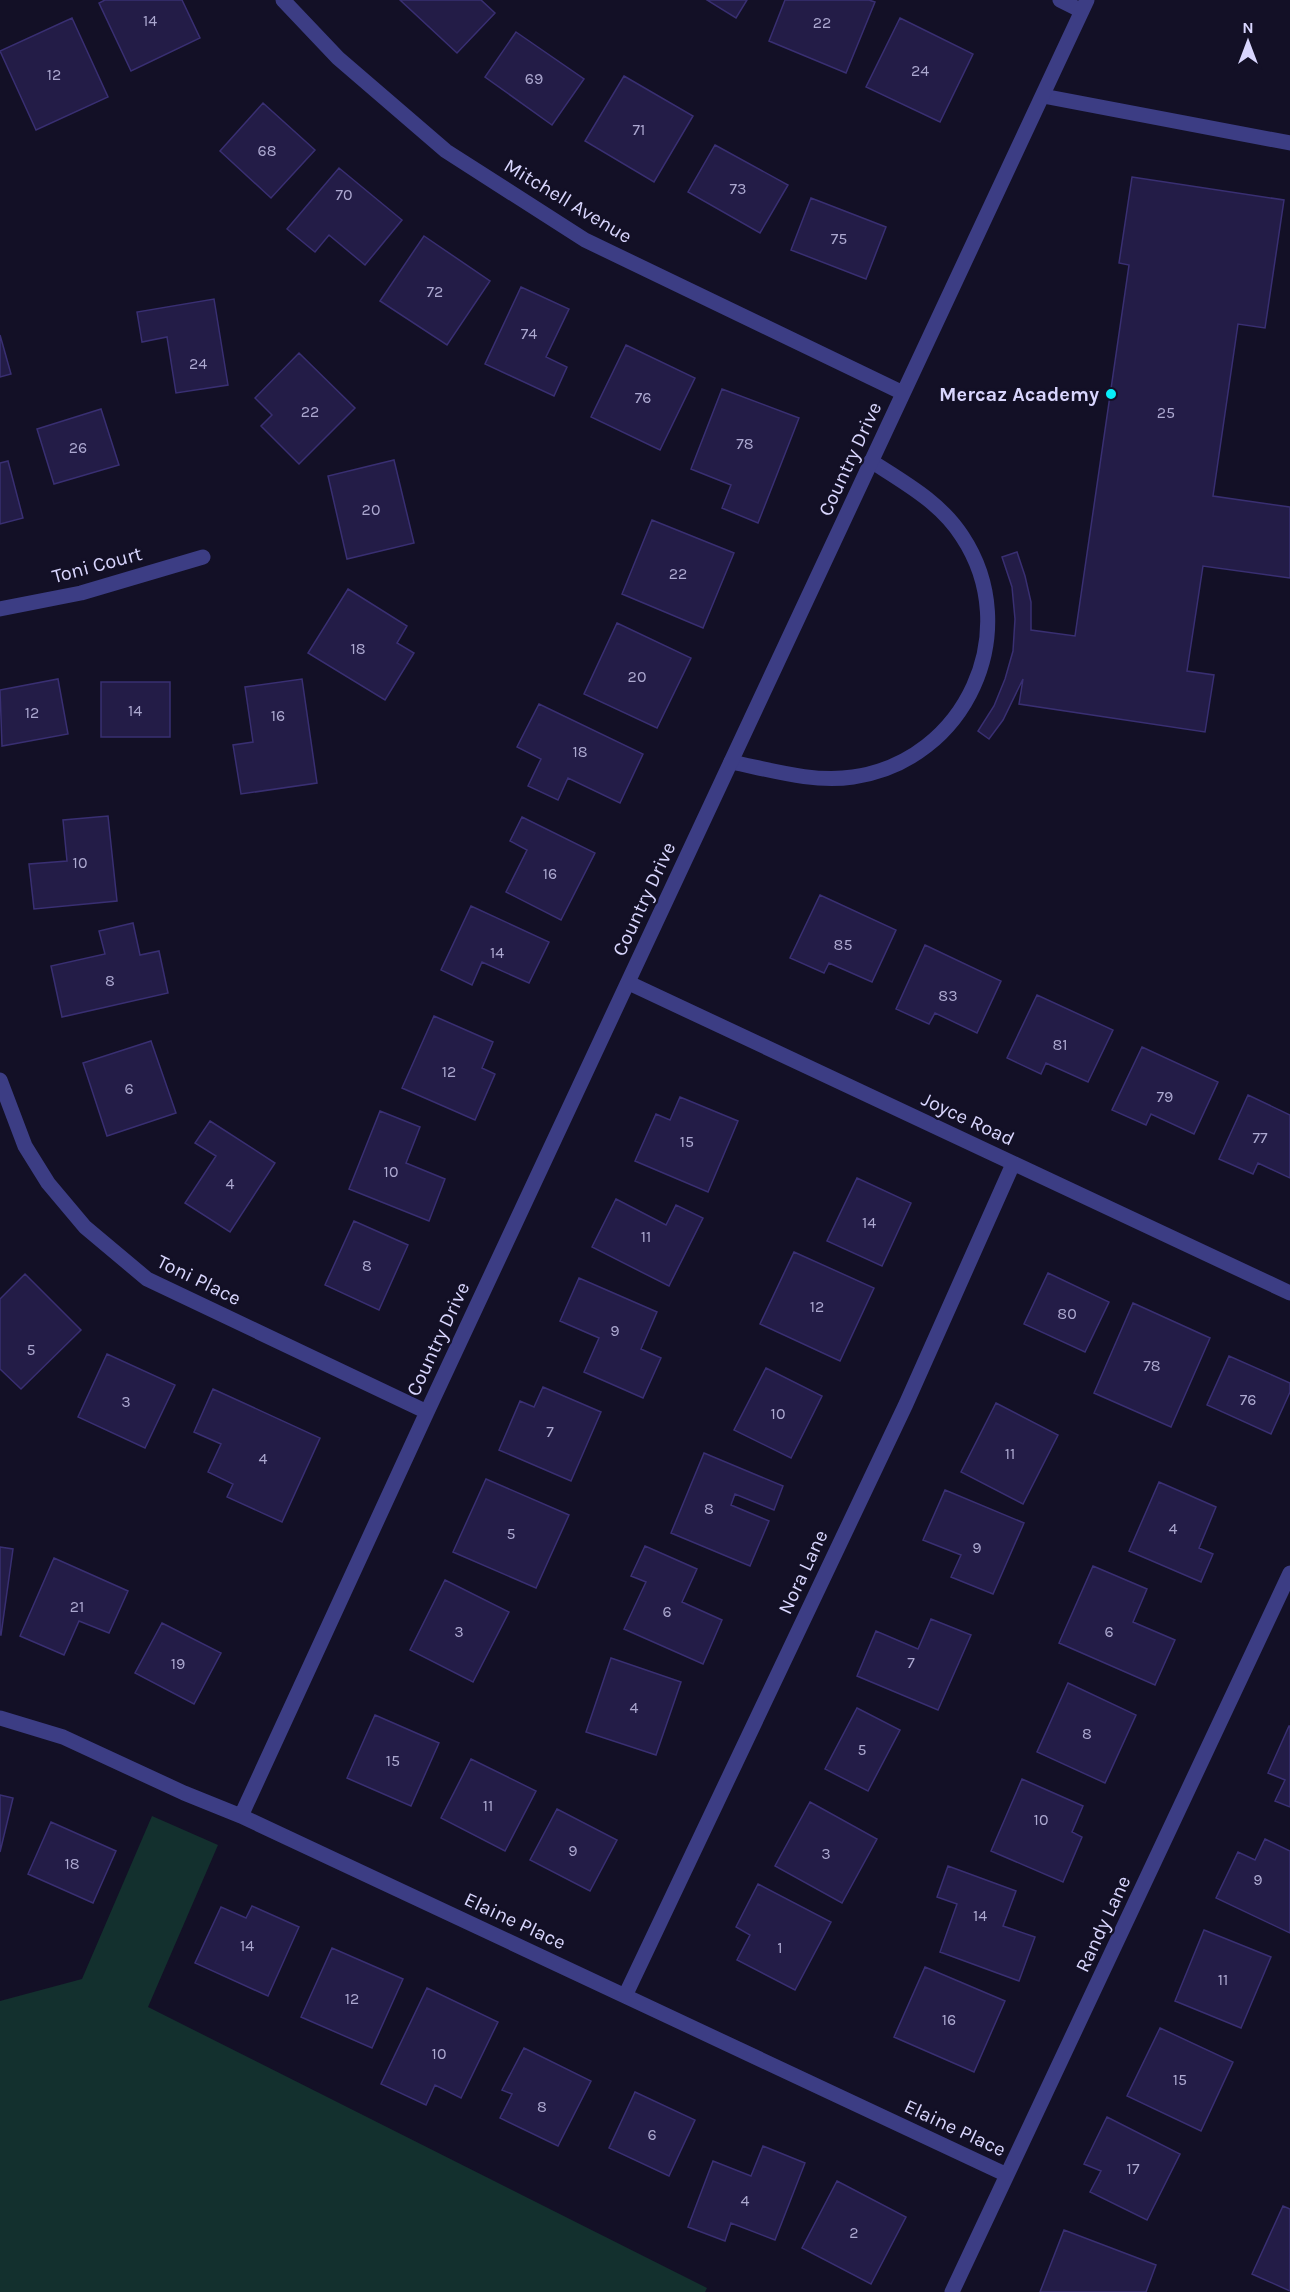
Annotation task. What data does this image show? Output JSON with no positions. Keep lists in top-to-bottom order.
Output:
{
  "streets": {
    "street": [
      "Mitchell Avenue",
      "Country Drive",
      "Toni Court",
      "Joyce Road",
      "Toni Place",
      "Nora Lane",
      "Elaine Place",
      "Randy Lane"
    ]
  },
  "crossings": [
    ["Mitchell Avenue", "Country Drive"],
    ["Country Drive", "Joyce Road"],
    ["Country Drive", "Toni Place"],
    ["Country Drive", "Elaine Place"],
    ["Joyce Road", "Nora Lane"],
    ["Nora Lane", "Elaine Place"],
    ["Elaine Place", "Randy Lane"]
  ],
  "places": ["Mercaz Academy"],
  "house_numbers": [
    "14",
    "22",
    "24",
    "12",
    "69",
    "71",
    "68",
    "73",
    "70",
    "75",
    "72",
    "74",
    "24",
    "76",
    "22",
    "25",
    "78",
    "26",
    "20",
    "22",
    "18",
    "20",
    "14",
    "12",
    "16",
    "18",
    "10",
    "16",
    "85",
    "14",
    "8",
    "83",
    "81",
    "12",
    "6",
    "79",
    "77",
    "15",
    "10",
    "4",
    "14",
    "11",
    "8",
    "12",
    "80",
    "9",
    "5",
    "78",
    "76",
    "3",
    "10",
    "7",
    "11",
    "4",
    "8",
    "4",
    "5",
    "9",
    "21",
    "6",
    "3",
    "6",
    "7",
    "19",
    "4",
    "8",
    "5",
    "15",
    "11",
    "10",
    "9",
    "3",
    "18",
    "9",
    "14",
    "14",
    "1",
    "11",
    "12",
    "16",
    "10",
    "15",
    "8",
    "6",
    "17",
    "4",
    "2"
  ],
  "north": "top"
}
